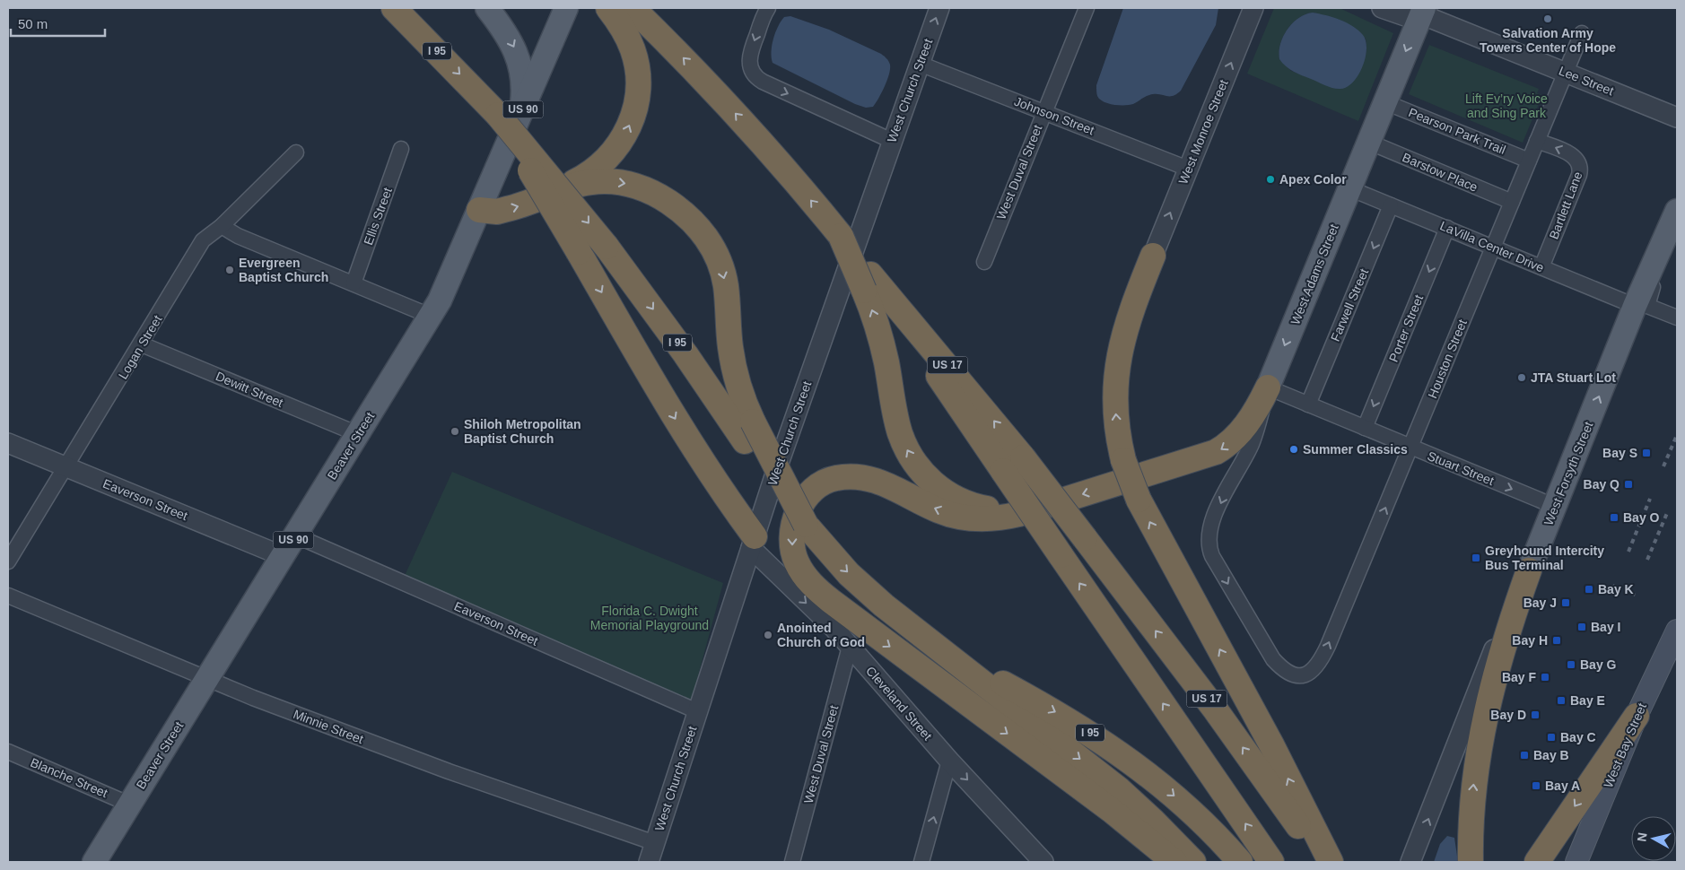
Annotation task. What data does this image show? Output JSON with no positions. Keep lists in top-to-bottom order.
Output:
{
  "streets": {
    "highway": ["I 95", "US 17"],
    "main road": [
      "US 90",
      "West Adams Street",
      "Beaver Street",
      "West Forsyth Street",
      "West Bay Street"
    ],
    "street": [
      "Lee Street",
      "West Church Street",
      "Johnson Street",
      "Pearson Park Trail",
      "West Monroe Street",
      "West Duval Street",
      "Barstow Place",
      "Bartlett Lane",
      "Ellis Street",
      "LaVilla Center Drive",
      "Farwell Street",
      "Porter Street",
      "Logan Street",
      "Houston Street",
      "Dewitt Street",
      "Stuart Street",
      "Eaverson Street",
      "Cleveland Street",
      "Minnie Street",
      "Blanche Street"
    ]
  },
  "crossings": [
    ["I 95", "Beaver Street"],
    ["Lee Street", "West Adams Street"],
    ["Lee Street", "Houston Street"],
    ["West Church Street", "Johnson Street"],
    ["West Church Street", "Eaverson Street"],
    ["West Church Street", "Cleveland Street"],
    ["West Church Street", "Minnie Street"],
    ["Johnson Street", "West Monroe Street"],
    ["Johnson Street", "West Duval Street"],
    ["Pearson Park Trail", "West Adams Street"],
    ["Pearson Park Trail", "Houston Street"],
    ["West Duval Street", "Cleveland Street"],
    ["Barstow Place", "West Adams Street"],
    ["Barstow Place", "Houston Street"],
    ["Bartlett Lane", "LaVilla Center Drive"],
    ["Bartlett Lane", "Houston Street"],
    ["LaVilla Center Drive", "West Adams Street"],
    ["LaVilla Center Drive", "Farwell Street"],
    ["LaVilla Center Drive", "Porter Street"],
    ["LaVilla Center Drive", "Houston Street"],
    ["LaVilla Center Drive", "West Forsyth Street"],
    ["West Adams Street", "Houston Street"],
    ["West Adams Street", "Stuart Street"],
    ["Farwell Street", "Stuart Street"],
    ["Porter Street", "Stuart Street"],
    ["Logan Street", "Dewitt Street"],
    ["Logan Street", "Eaverson Street"],
    ["Houston Street", "Stuart Street"],
    ["Dewitt Street", "Beaver Street"],
    ["Beaver Street", "Eaverson Street"],
    ["Beaver Street", "Minnie Street"],
    ["Beaver Street", "Blanche Street"],
    ["Stuart Street", "West Forsyth Street"]
  ],
  "one_way": [
    "West Monroe Street",
    "West Adams Street",
    "Farwell Street",
    "Porter Street",
    "Houston Street",
    "Stuart Street",
    "West Forsyth Street",
    "Cleveland Street"
  ],
  "parks": ["Lift Ev’ry Voice and Sing Park", "Florida C. Dwight Memorial Playground"],
  "places": {
    "other": [
      "Salvation Army Towers Center of Hope",
      "Apex Color",
      "Evergreen Baptist Church",
      "JTA Stuart Lot",
      "Shiloh Metropolitan Baptist Church",
      "Summer Classics",
      "Anointed Church of God"
    ],
    "transit": [
      "Bay S",
      "Bay Q",
      "Bay O",
      "Greyhound Intercity Bus Terminal",
      "Bay K",
      "Bay J",
      "Bay I",
      "Bay H",
      "Bay G",
      "Bay F",
      "Bay E",
      "Bay D",
      "Bay C",
      "Bay B",
      "Bay A"
    ]
  },
  "scale_bar": "50 m",
  "north": "left"
}
